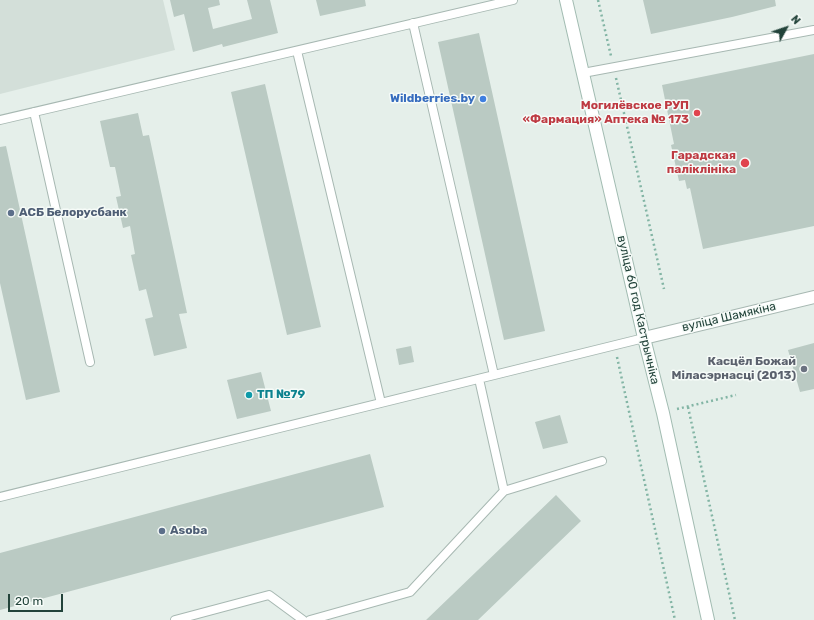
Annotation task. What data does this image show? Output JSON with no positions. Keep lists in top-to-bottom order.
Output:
{
  "streets": {
    "street": ["вуліца 60 год Кастрычніка", "вуліца Шамякіна"]
  },
  "crossings": [
    ["вуліца 60 год Кастрычніка", "вуліца Шамякіна"]
  ],
  "places": [
    "Wildberries.by",
    "Могилёвское РУП «Фармация» Аптека № 173",
    "Гарадская паліклініка",
    "АСБ Белорусбанк",
    "Касцёл Божай Міласэрнасці (2013)",
    "ТП №79",
    "Asoba"
  ],
  "scale_bar": "20 m",
  "north": "top right"
}
